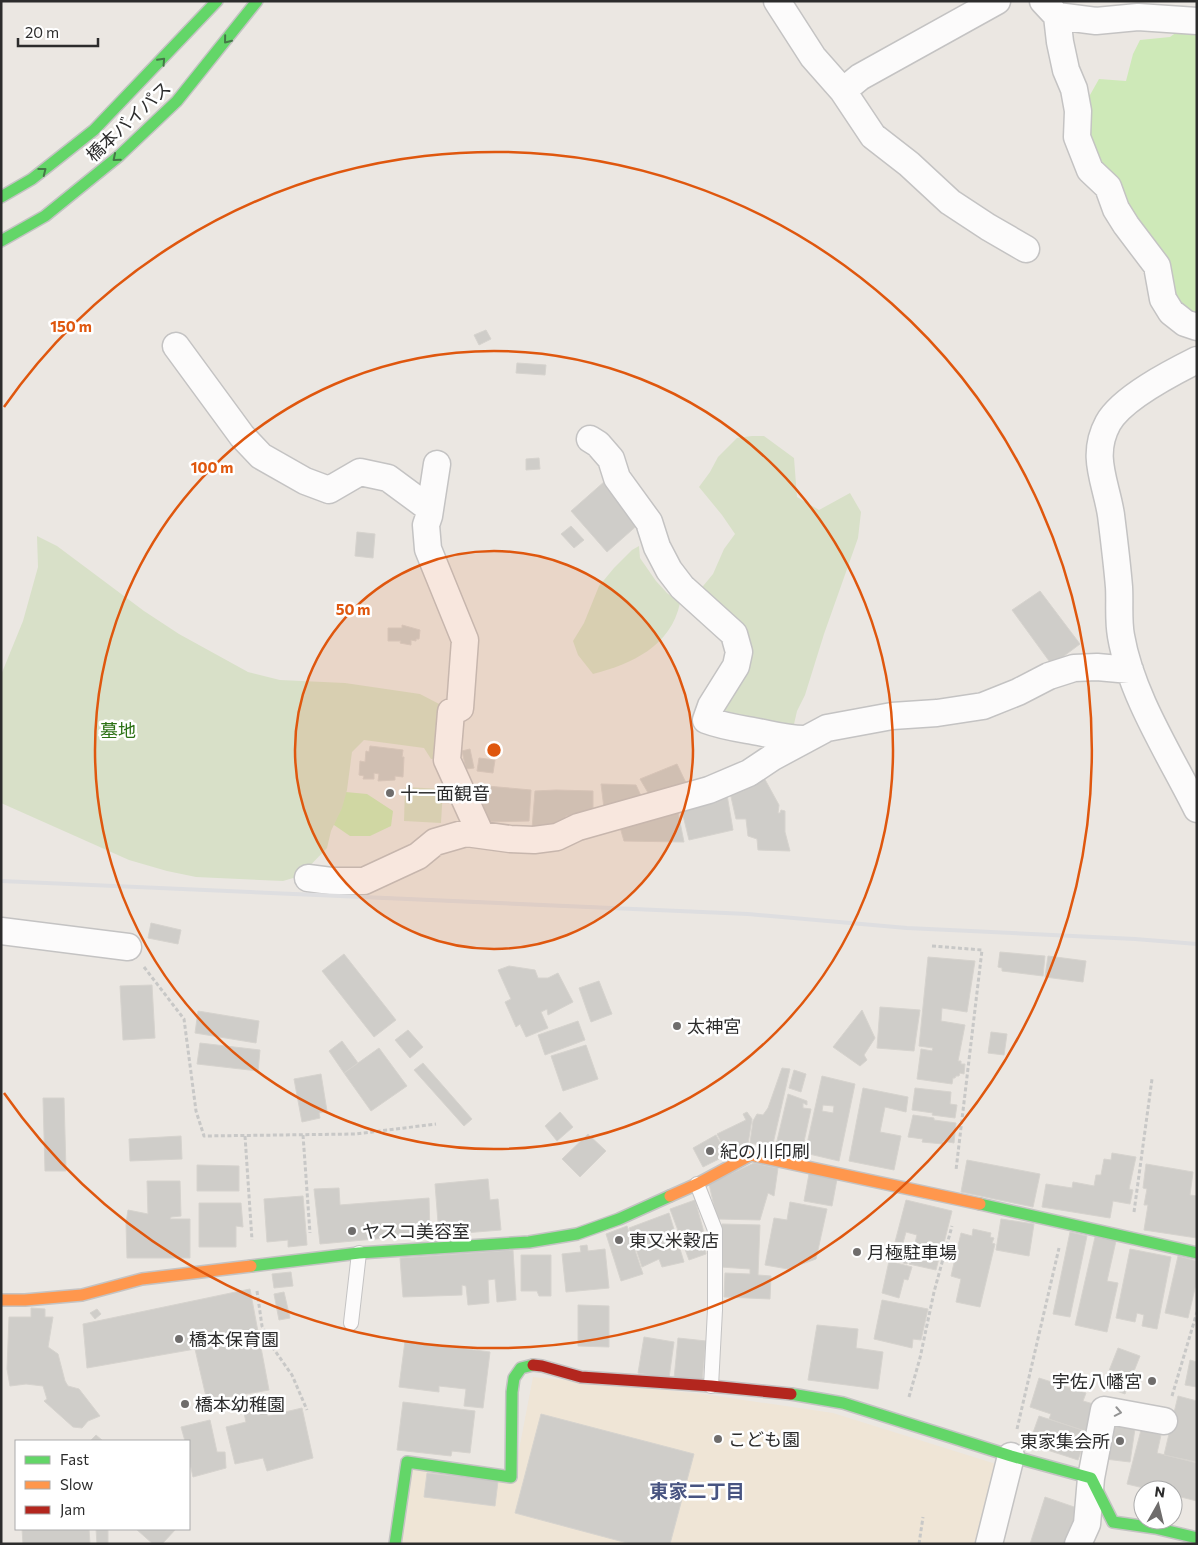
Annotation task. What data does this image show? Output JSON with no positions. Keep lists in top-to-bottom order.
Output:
{
  "streets": {
    "main road": ["橋本バイパス"]
  },
  "districts": ["東家二丁目"],
  "parks": ["墓地"],
  "places": [
    "十一面観音",
    "太神宮",
    "紀の川印刷",
    "ヤスコ美容室",
    "東又米穀店",
    "月極駐車場",
    "橋本保育園",
    "宇佐八幡宮",
    "橋本幼稚園",
    "こども園",
    "東家集会所"
  ],
  "legend": ["Fast", "Slow", "Jam"],
  "scale_bar": "20 m",
  "north": "top",
  "rings": ["150 m", "100 m", "50 m"]
}
